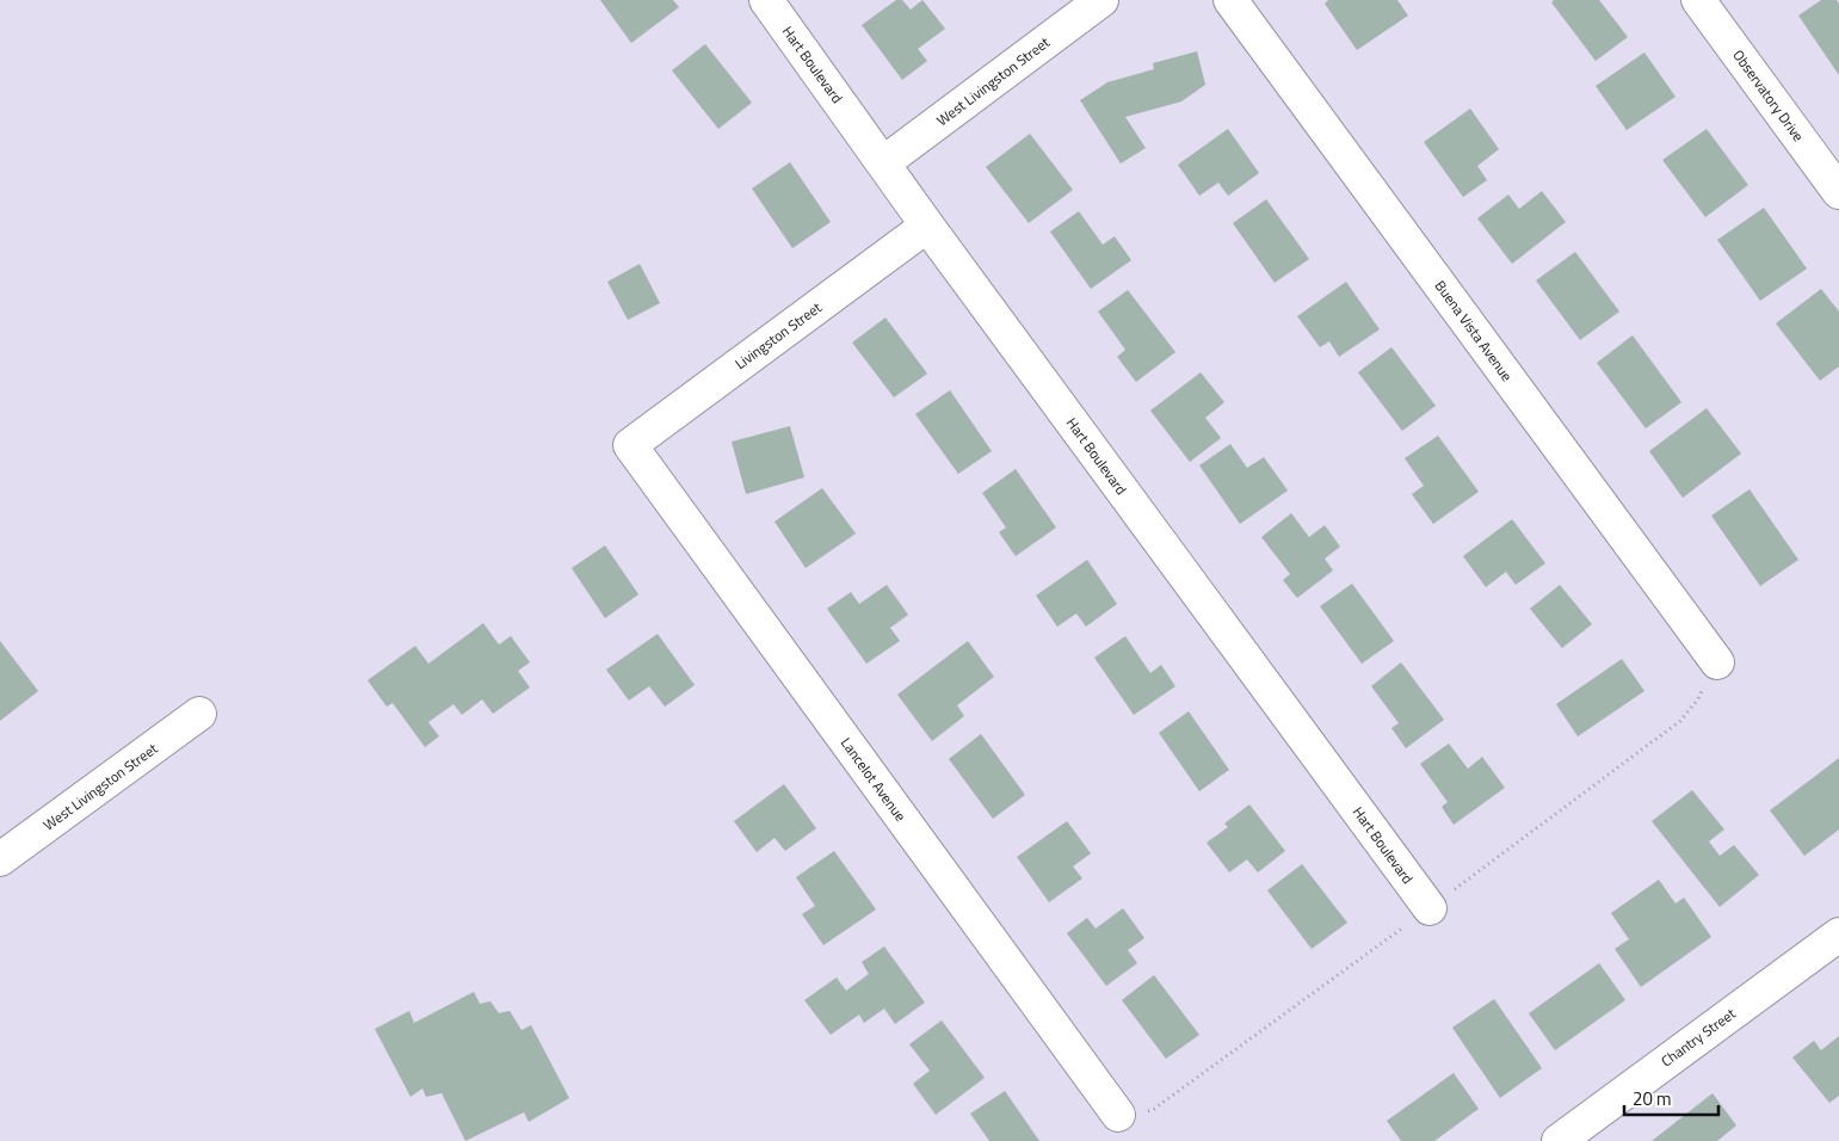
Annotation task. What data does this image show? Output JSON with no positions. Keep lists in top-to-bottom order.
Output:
{
  "streets": {
    "street": [
      "Hart Boulevard",
      "West Livingston Street",
      "Observatory Drive",
      "Buena Vista Avenue",
      "Livingston Street",
      "Lancelot Avenue",
      "Chantry Street"
    ]
  },
  "crossings": [
    ["Hart Boulevard", "West Livingston Street"],
    ["Hart Boulevard", "Livingston Street"],
    ["Livingston Street", "Lancelot Avenue"]
  ],
  "scale_bar": "20 m"
}
